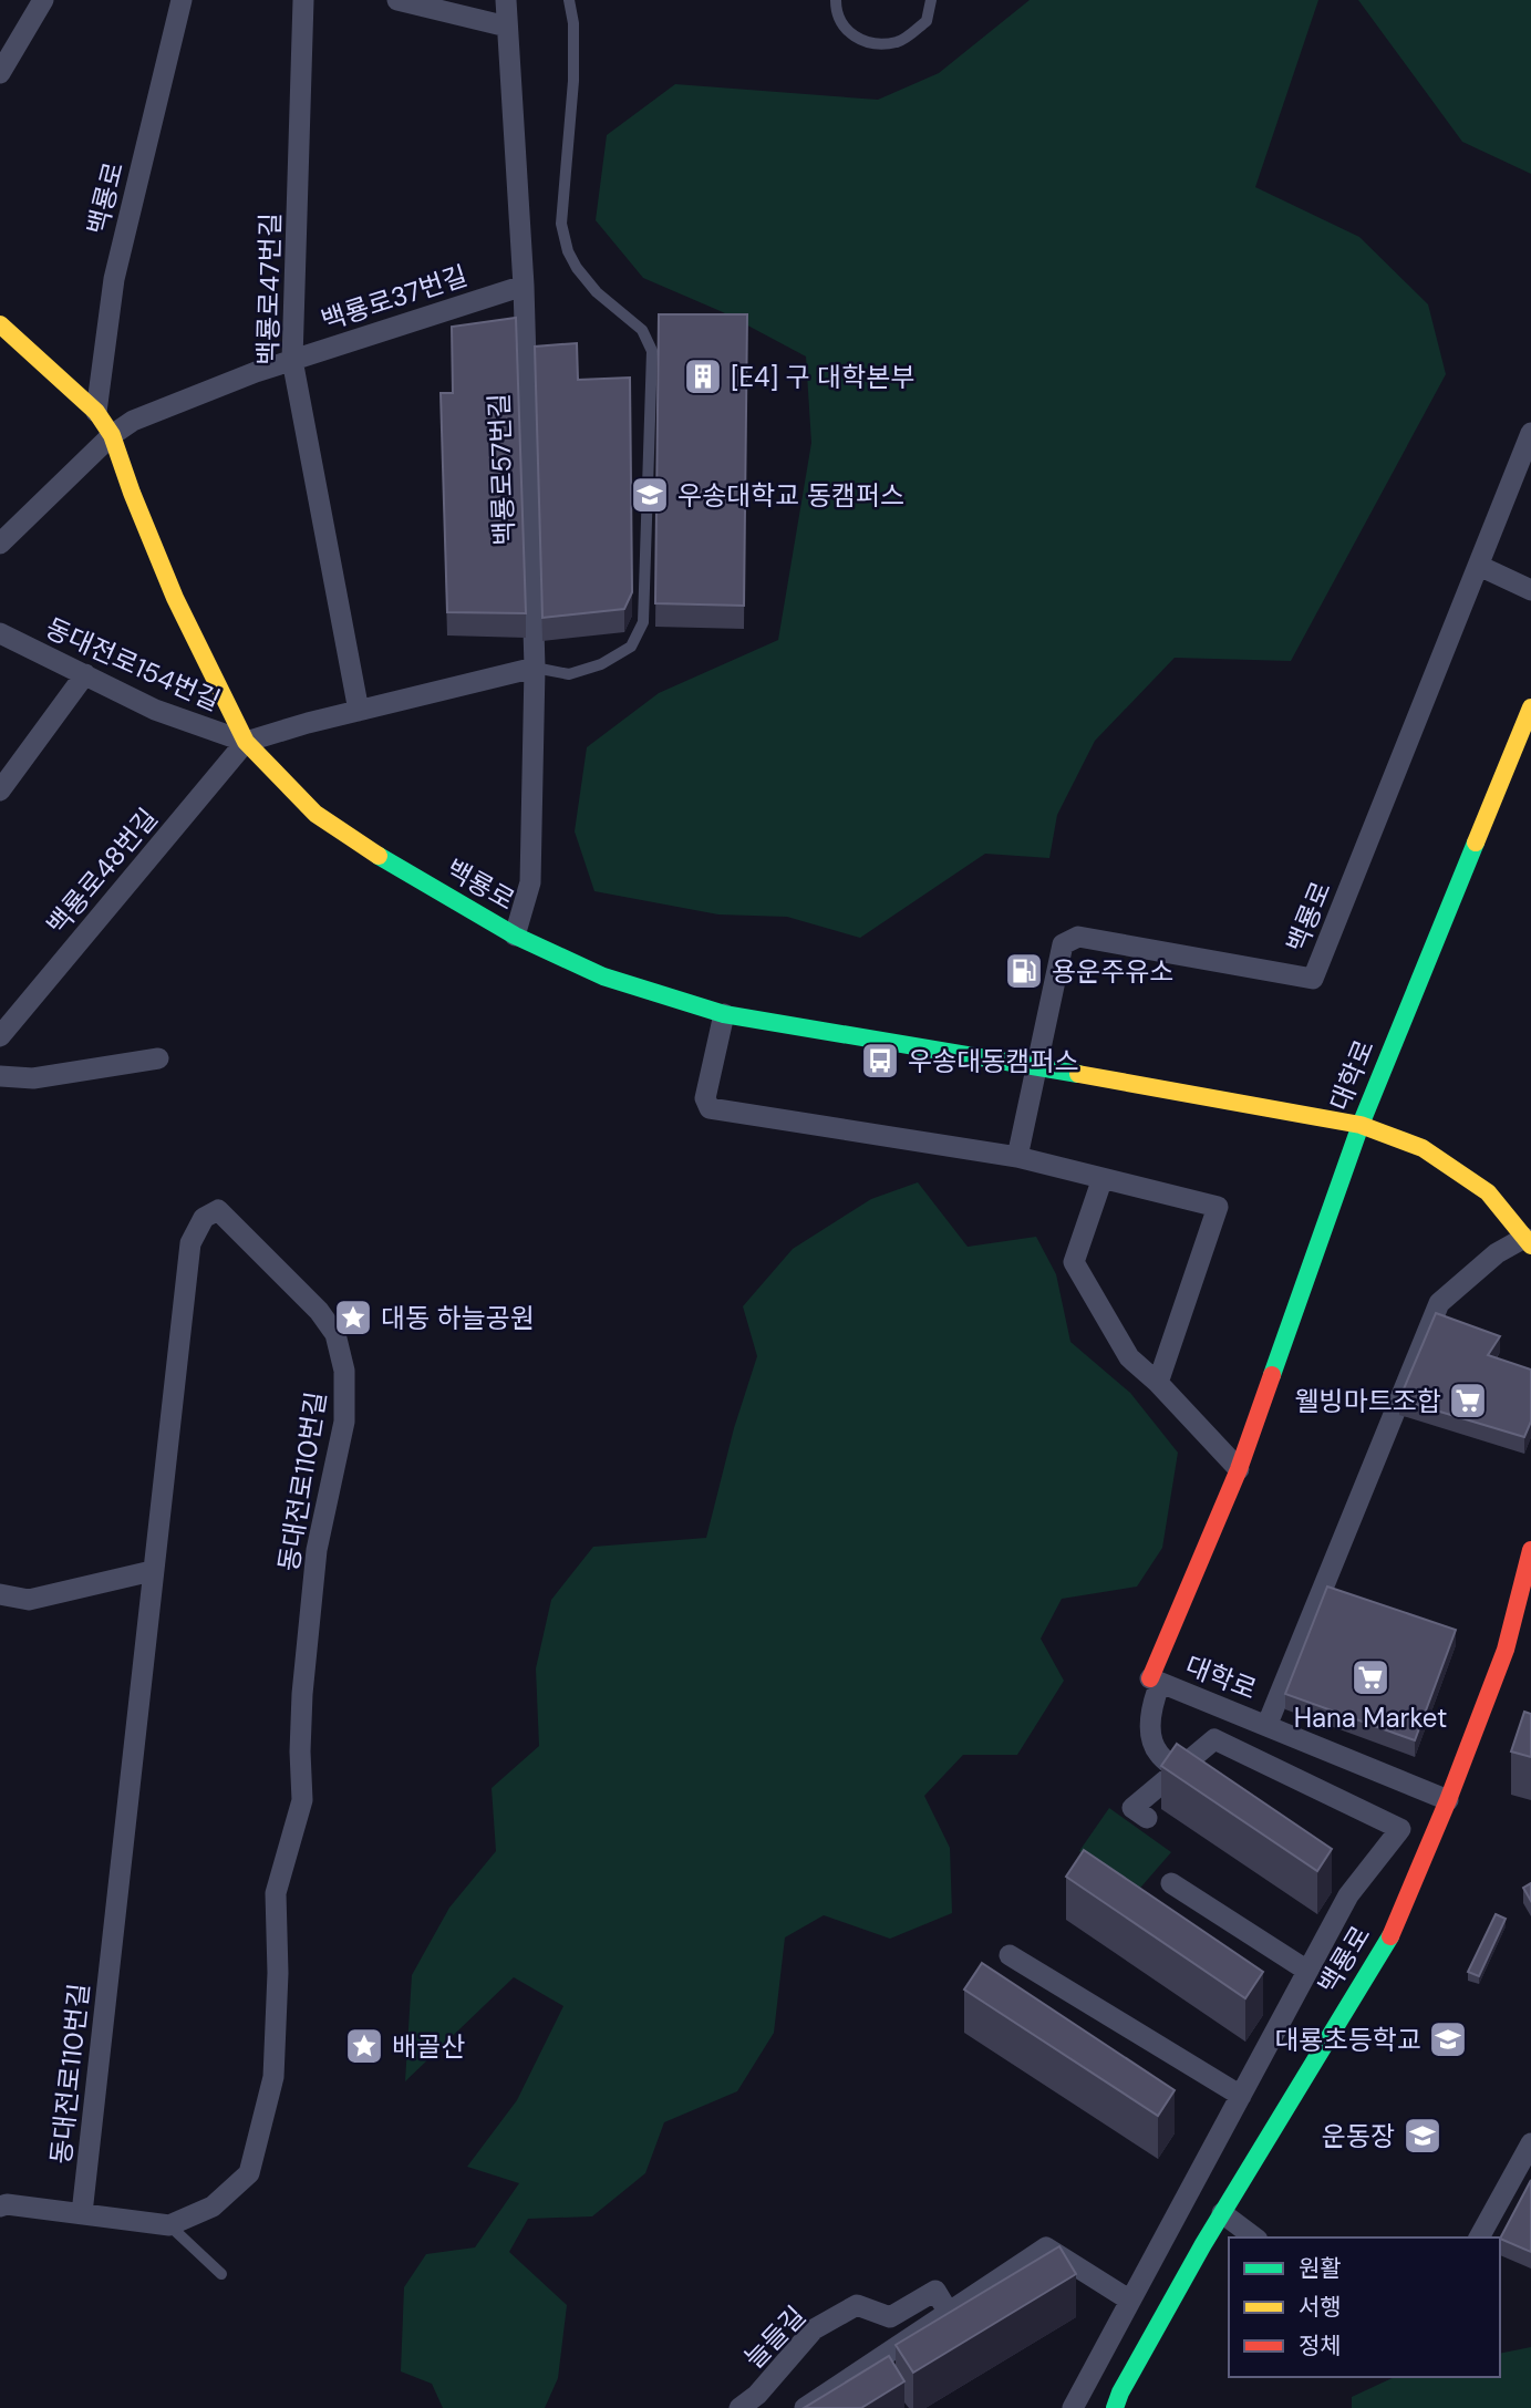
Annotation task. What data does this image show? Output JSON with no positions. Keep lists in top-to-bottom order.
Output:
{
  "streets": {
    "main road": ["백룡로", "대학로"],
    "street": [
      "백룡로47번길",
      "백룡로37번길",
      "백룡로57번길",
      "동대전로154번길",
      "백룡로48번길",
      "동대전로110번길",
      "늘들길"
    ]
  },
  "crossings": [
    ["백룡로", "백룡로37번길"],
    ["백룡로", "백룡로57번길"],
    ["백룡로", "동대전로154번길"],
    ["백룡로", "백룡로48번길"],
    ["백룡로", "대학로"],
    ["백룡로47번길", "백룡로37번길"],
    ["백룡로37번길", "백룡로57번길"],
    ["동대전로154번길", "백룡로48번길"]
  ],
  "places": {
    "building": ["[E4] 구 대학본부"],
    "school or university": ["우송대학교 동캠퍼스", "대룡초등학교", "운동장"],
    "fuel station": ["용운주유소"],
    "bus stop": ["우송대동캠퍼스"],
    "place": ["대동 하늘공원", "배골산"],
    "supermarket": ["웰빙마트조합", "Hana Market"]
  },
  "legend": ["원활", "서행", "정체"]
}
